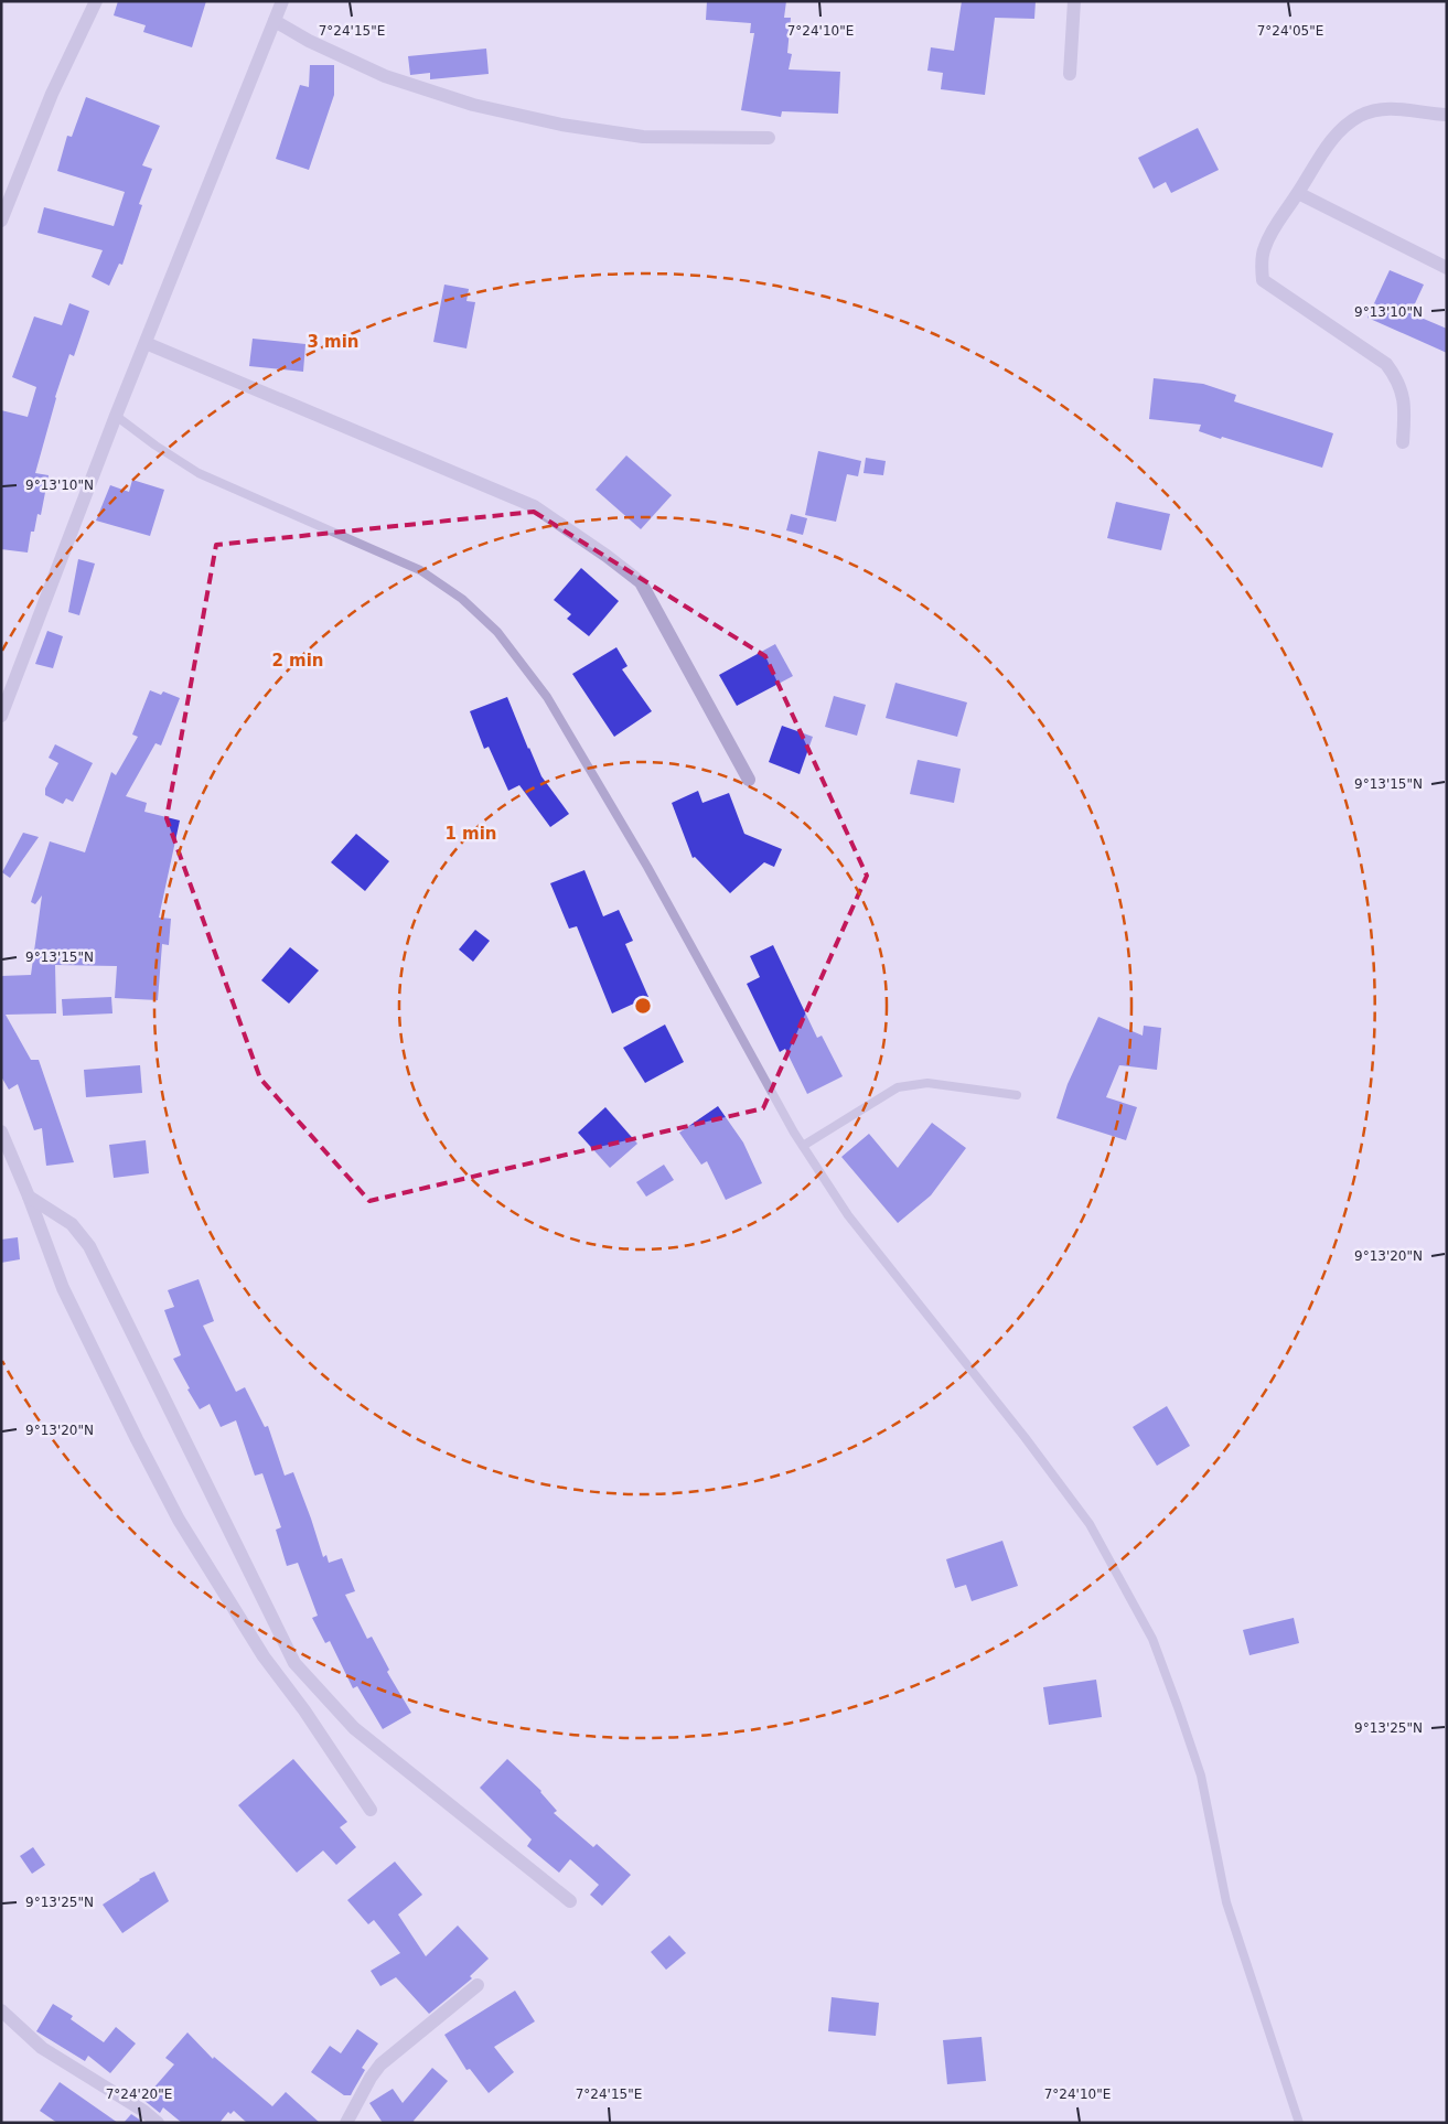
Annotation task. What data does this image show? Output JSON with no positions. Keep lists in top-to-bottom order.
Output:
{
  "coordinates": [
    "7°24'15\"E",
    "7°24'10\"E",
    "7°24'05\"E",
    "9°13'10\"N",
    "9°13'15\"N",
    "9°13'20\"N",
    "9°13'25\"N",
    "7°24'20\"E"
  ],
  "rings": ["3 min", "2 min", "1 min"]
}
